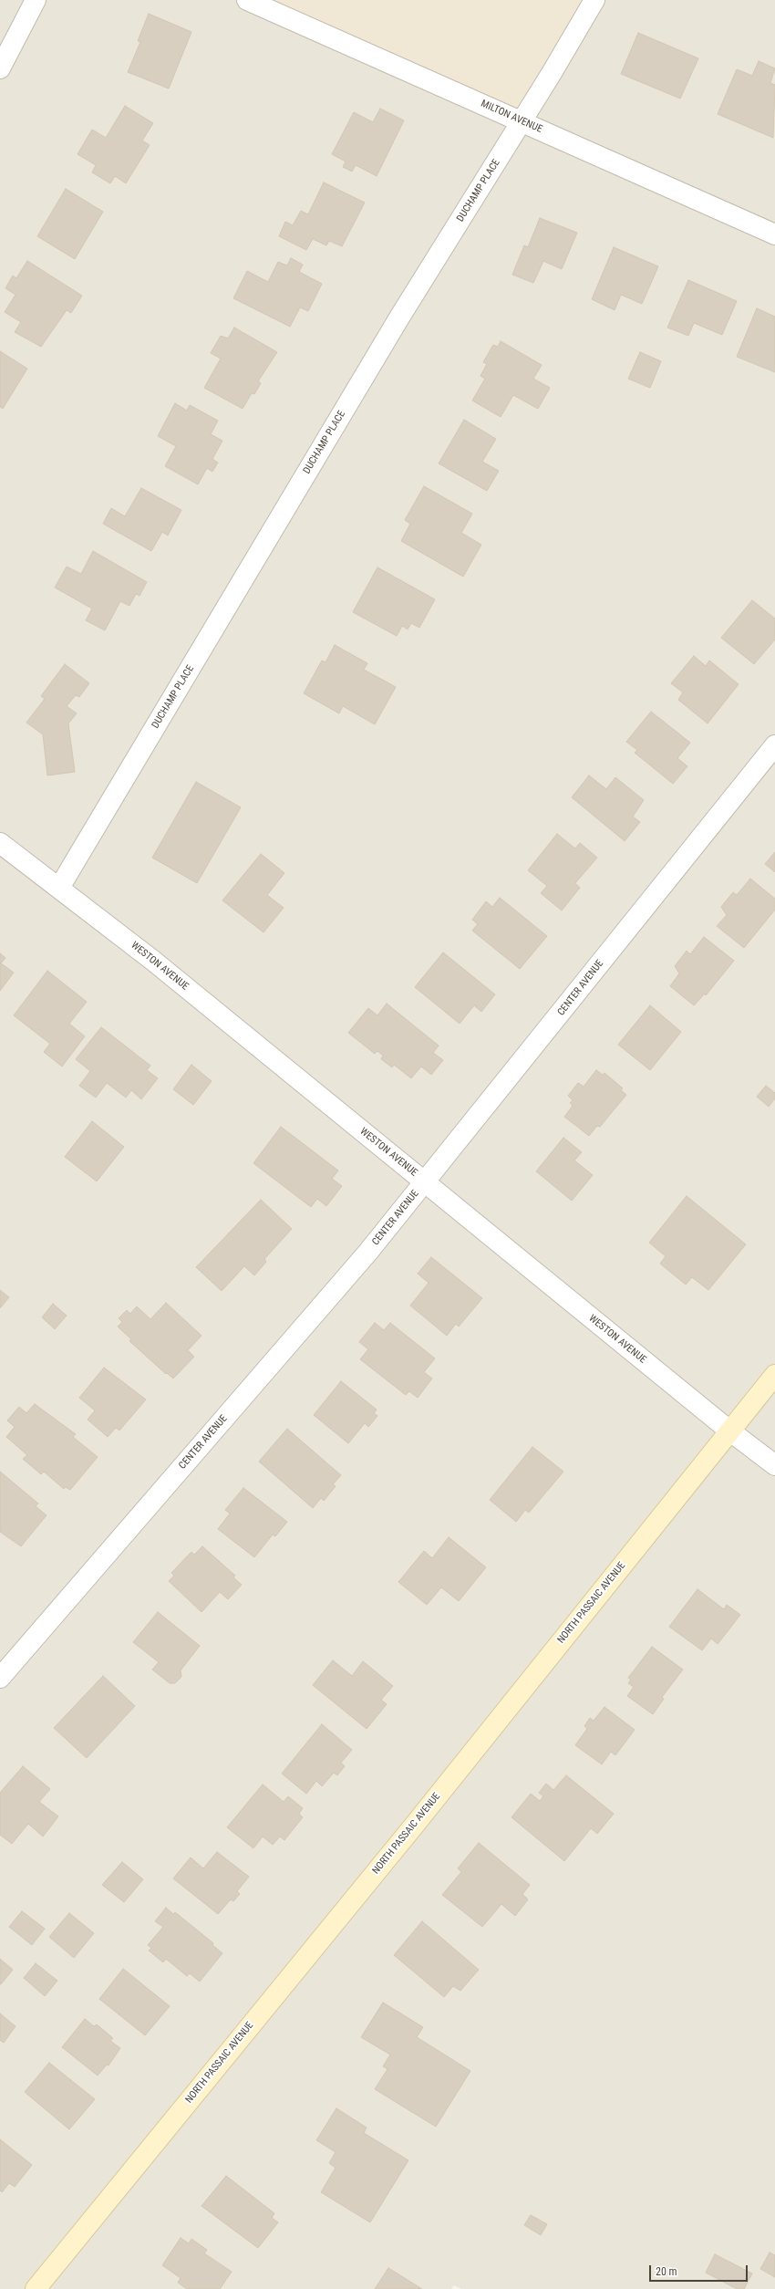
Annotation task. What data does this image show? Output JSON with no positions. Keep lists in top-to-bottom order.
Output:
{
  "streets": {
    "main road": ["NORTH PASSAIC AVENUE"],
    "street": [
      "MILTON AVENUE",
      "DUCHAMP PLACE",
      "WESTON AVENUE",
      "CENTER AVENUE"
    ]
  },
  "crossings": [
    ["MILTON AVENUE", "DUCHAMP PLACE"],
    ["DUCHAMP PLACE", "WESTON AVENUE"],
    ["WESTON AVENUE", "CENTER AVENUE"],
    ["WESTON AVENUE", "NORTH PASSAIC AVENUE"]
  ],
  "scale_bar": "20 m"
}
